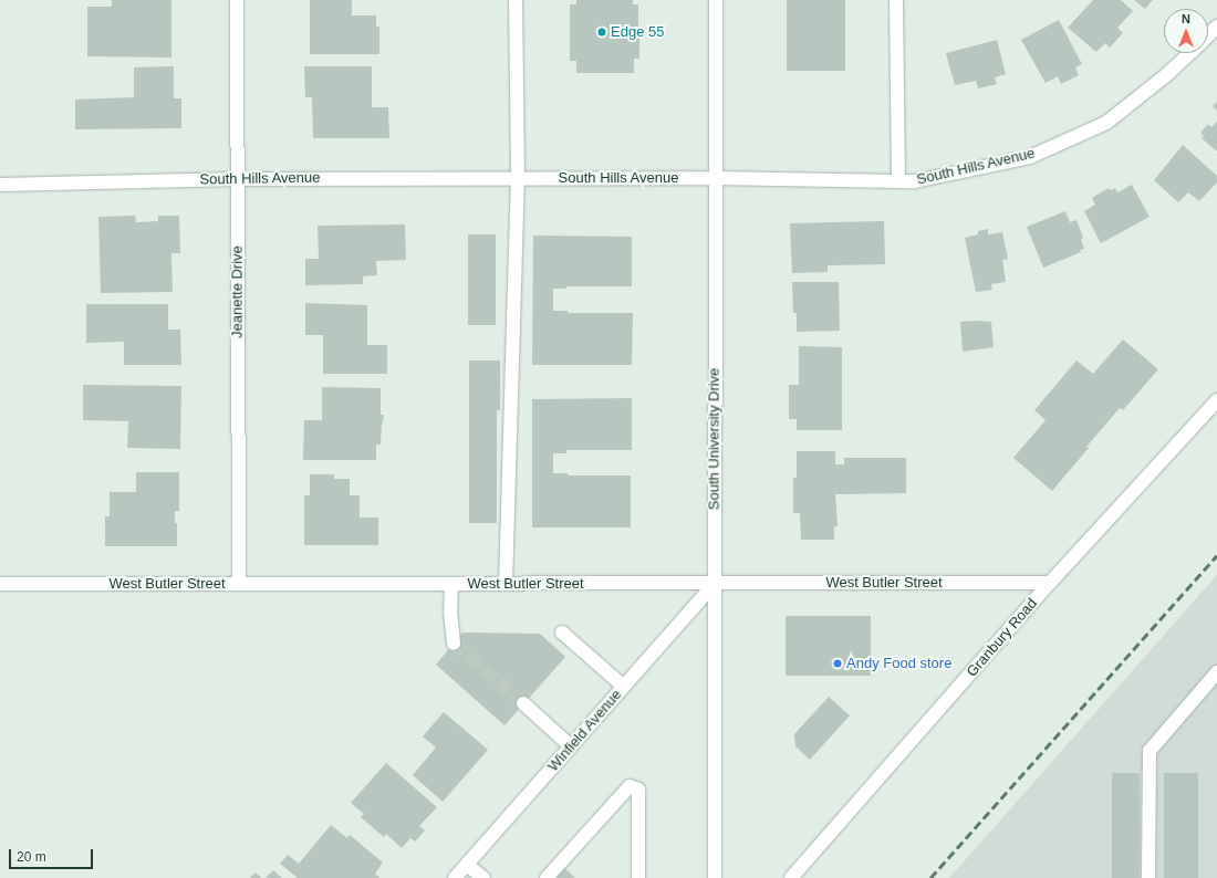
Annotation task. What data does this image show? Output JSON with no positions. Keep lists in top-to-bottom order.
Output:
{
  "streets": {
    "street": [
      "South Hills Avenue",
      "Jeanette Drive",
      "South University Drive",
      "West Butler Street",
      "Granbury Road",
      "Winfield Avenue"
    ]
  },
  "crossings": [
    ["South Hills Avenue", "Jeanette Drive"],
    ["South Hills Avenue", "South University Drive"],
    ["Jeanette Drive", "West Butler Street"],
    ["South University Drive", "West Butler Street"],
    ["South University Drive", "Winfield Avenue"],
    ["West Butler Street", "Granbury Road"],
    ["West Butler Street", "Winfield Avenue"]
  ],
  "places": ["Edge 55", "Andy Food store"],
  "scale_bar": "20 m",
  "north": "top"
}
